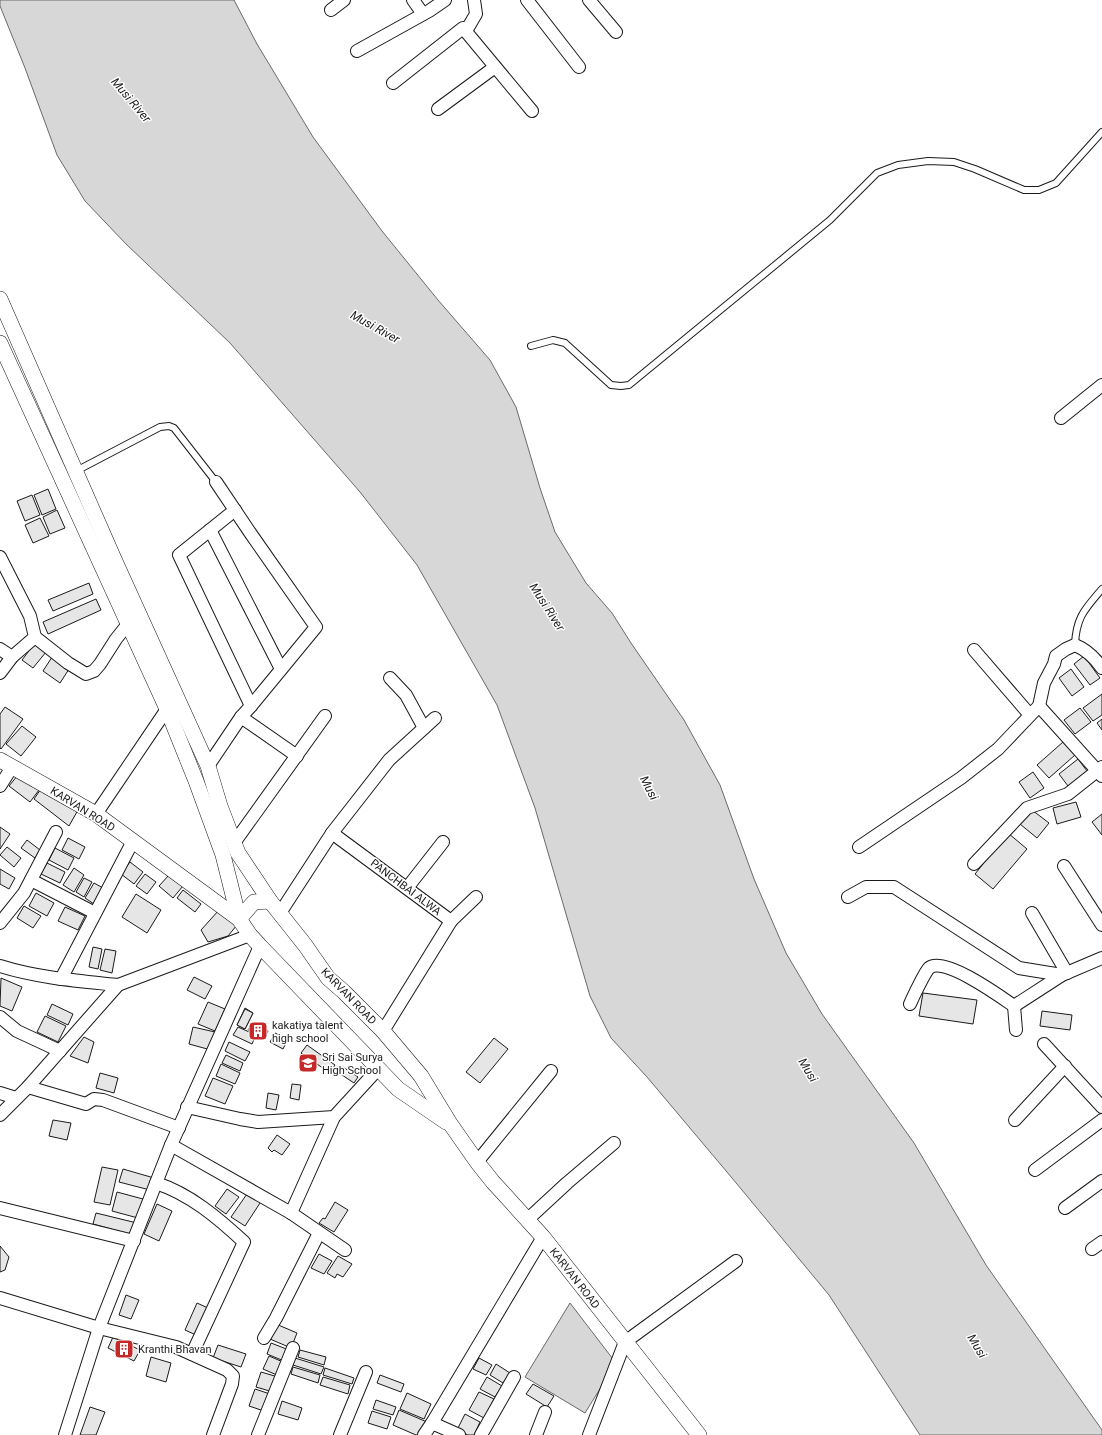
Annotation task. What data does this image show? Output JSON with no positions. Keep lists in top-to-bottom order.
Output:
{
  "streets": {
    "street": ["KARVAN ROAD", "PANCHBAI ALWA"]
  },
  "crossings": [
    ["KARVAN ROAD", "PANCHBAI ALWA"]
  ],
  "water": ["Musi River", "Musi"],
  "places": {
    "building": ["kakatiya talent high school", "Kranthi Bhavan"],
    "school or university": ["Sri Sai Surya High School"]
  }
}
